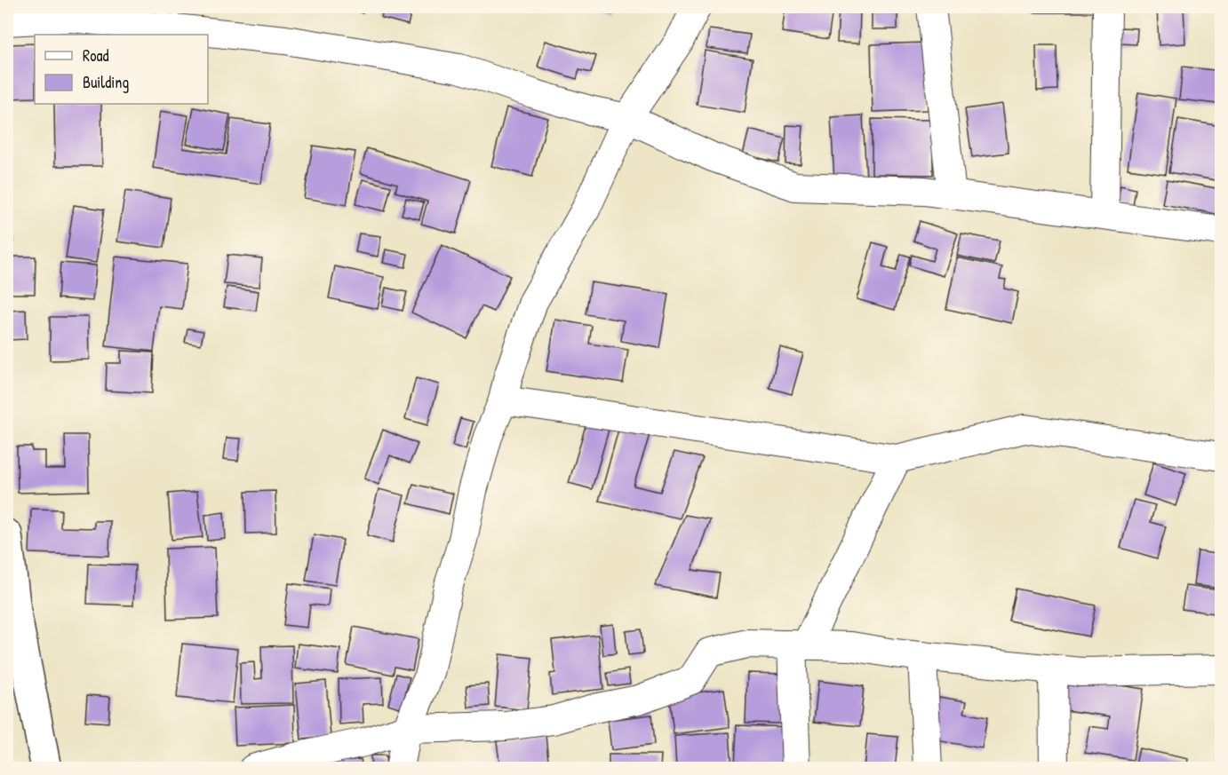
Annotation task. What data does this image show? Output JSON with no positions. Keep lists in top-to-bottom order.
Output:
{
  "legend": ["Road", "Building"]
}
